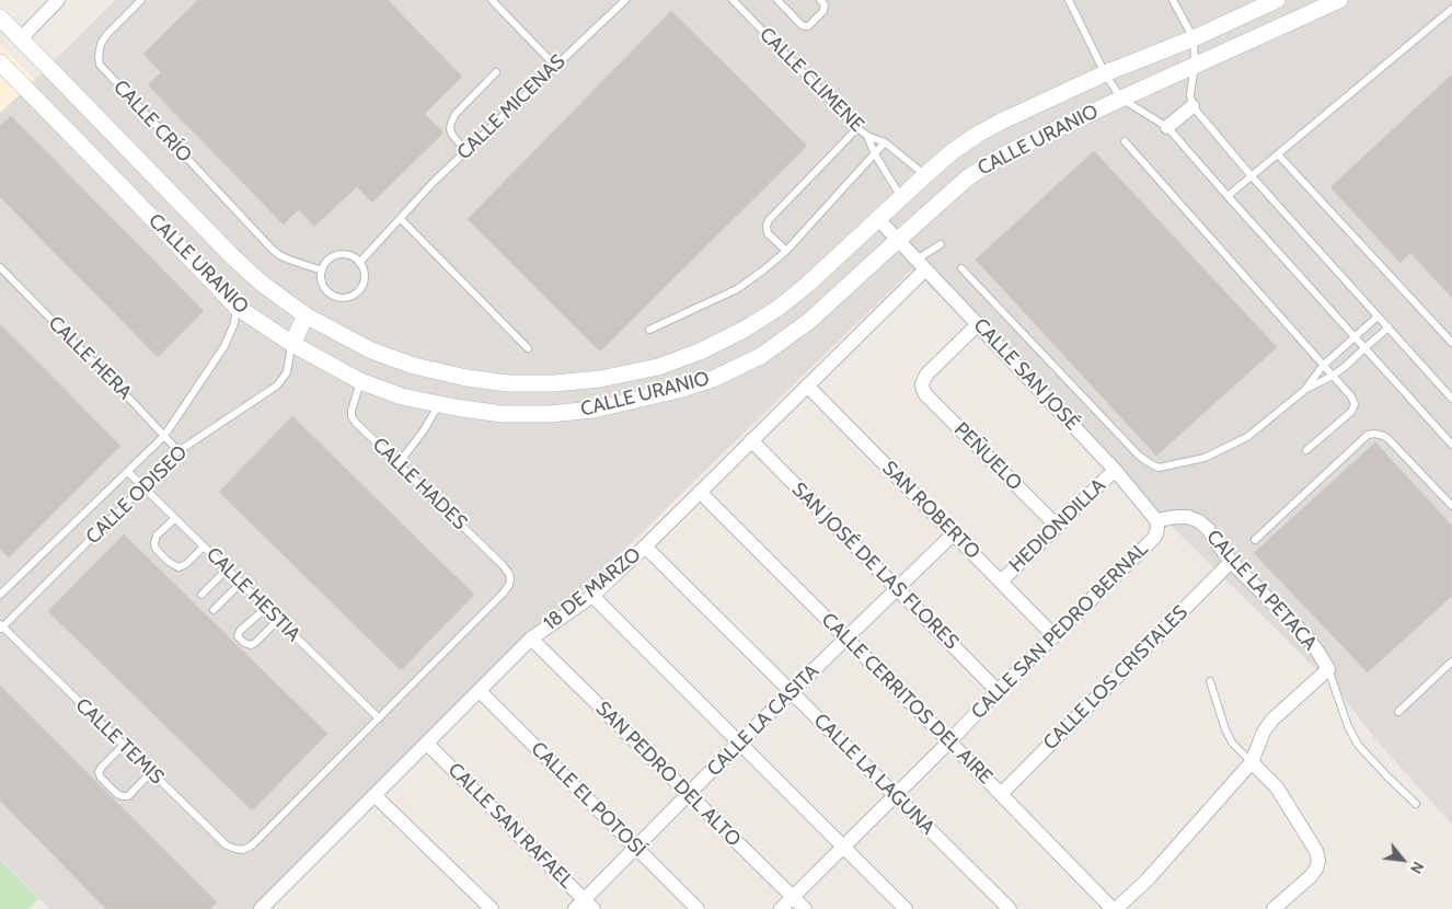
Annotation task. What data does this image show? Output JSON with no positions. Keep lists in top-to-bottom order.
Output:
{
  "streets": {
    "street": [
      "CALLE URANIO",
      "CALLE SAN JOSÉ",
      "PEÑUELO",
      "SAN ROBERTO",
      "HEDIONDILLA",
      "SAN JOSÉ DE LAS FLORES",
      "18 DE MARZO",
      "CALLE LA PETACA",
      "CALLE SAN PEDRO BERNAL",
      "CALLE LOS CRISTALES",
      "CALLE CERRITOS DEL AIRE",
      "CALLE LA CASITA",
      "SAN PEDRO DEL ALTO",
      "CALLE LA LAGUNA",
      "CALLE EL POTOSÍ",
      "CALLE SAN RAFAEL"
    ],
    "lane": [
      "CALLE CLIMENE",
      "CALLE MICENAS",
      "CALLE CRÍO",
      "CALLE HERA",
      "CALLE HADES",
      "CALLE ODISEO",
      "CALLE HESTIA",
      "CALLE TEMIS"
    ]
  },
  "crossings": [
    ["CALLE CLIMENE", "CALLE URANIO"],
    ["CALLE MICENAS", "CALLE CRÍO"],
    ["CALLE URANIO", "CALLE SAN JOSÉ"],
    ["CALLE URANIO", "CALLE HADES"],
    ["CALLE URANIO", "CALLE ODISEO"],
    ["CALLE HERA", "CALLE ODISEO"],
    ["CALLE SAN JOSÉ", "PEÑUELO"],
    ["CALLE SAN JOSÉ", "HEDIONDILLA"],
    ["CALLE SAN JOSÉ", "18 DE MARZO"],
    ["CALLE SAN JOSÉ", "CALLE LA PETACA"],
    ["CALLE SAN JOSÉ", "CALLE SAN PEDRO BERNAL"],
    ["PEÑUELO", "HEDIONDILLA"],
    ["CALLE HADES", "CALLE HESTIA"],
    ["CALLE HADES", "CALLE TEMIS"],
    ["CALLE ODISEO", "CALLE HESTIA"],
    ["CALLE ODISEO", "CALLE TEMIS"],
    ["SAN ROBERTO", "HEDIONDILLA"],
    ["SAN ROBERTO", "18 DE MARZO"],
    ["SAN ROBERTO", "CALLE SAN PEDRO BERNAL"],
    ["SAN ROBERTO", "CALLE LA CASITA"],
    ["SAN JOSÉ DE LAS FLORES", "18 DE MARZO"],
    ["SAN JOSÉ DE LAS FLORES", "CALLE SAN PEDRO BERNAL"],
    ["SAN JOSÉ DE LAS FLORES", "CALLE LA CASITA"],
    ["18 DE MARZO", "CALLE CERRITOS DEL AIRE"],
    ["18 DE MARZO", "SAN PEDRO DEL ALTO"],
    ["18 DE MARZO", "CALLE LA LAGUNA"],
    ["18 DE MARZO", "CALLE EL POTOSÍ"],
    ["18 DE MARZO", "CALLE SAN RAFAEL"],
    ["CALLE LA PETACA", "CALLE SAN PEDRO BERNAL"],
    ["CALLE LA PETACA", "CALLE LOS CRISTALES"],
    ["CALLE HESTIA", "CALLE TEMIS"],
    ["CALLE SAN PEDRO BERNAL", "CALLE CERRITOS DEL AIRE"],
    ["CALLE SAN PEDRO BERNAL", "SAN PEDRO DEL ALTO"],
    ["CALLE SAN PEDRO BERNAL", "CALLE LA LAGUNA"],
    ["CALLE LOS CRISTALES", "CALLE CERRITOS DEL AIRE"],
    ["CALLE CERRITOS DEL AIRE", "CALLE LA CASITA"],
    ["CALLE LA CASITA", "SAN PEDRO DEL ALTO"],
    ["CALLE LA CASITA", "CALLE LA LAGUNA"],
    ["CALLE LA CASITA", "CALLE EL POTOSÍ"],
    ["CALLE LA CASITA", "CALLE SAN RAFAEL"]
  ],
  "north": "bottom right"
}
